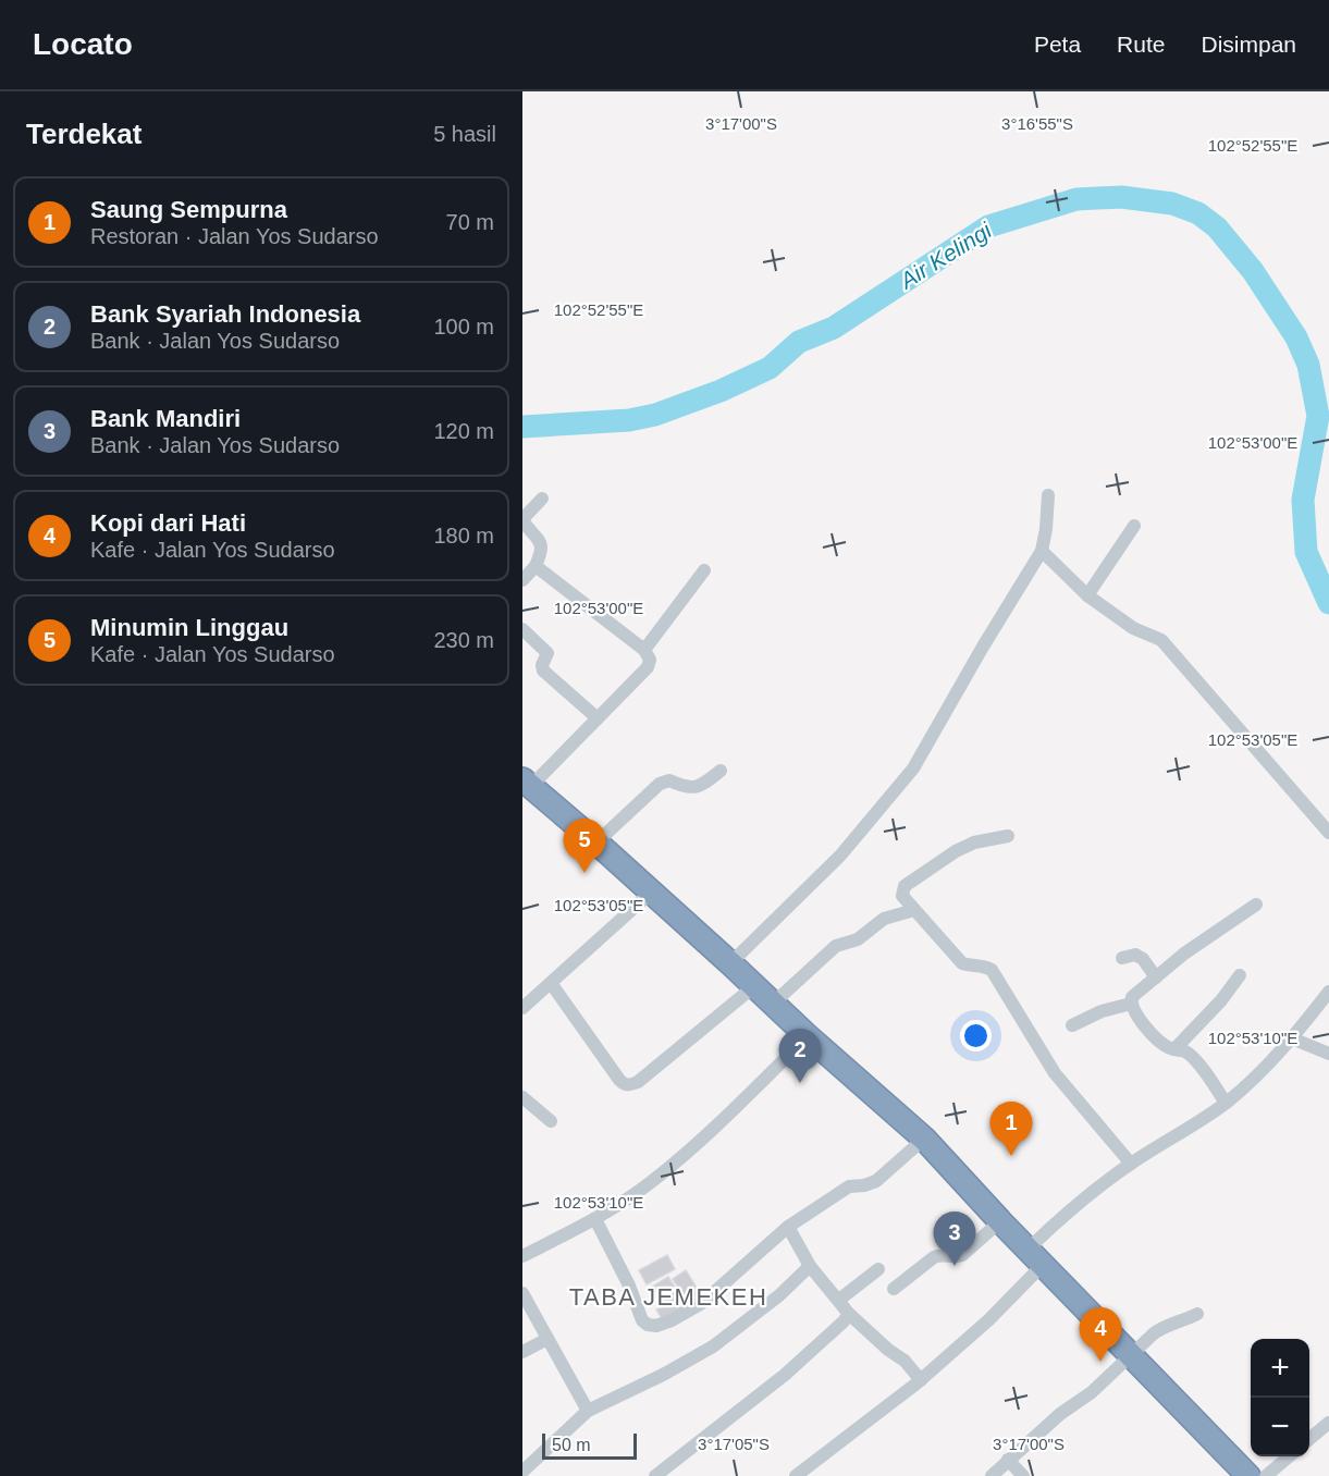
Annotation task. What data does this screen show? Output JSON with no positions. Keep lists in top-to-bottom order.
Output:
{
  "districts": ["TABA JEMEKEH"],
  "water": ["Air Kelingi"],
  "scale_bar": "50 m",
  "page": {
    "header": "Locato",
    "nav": ["Peta", "Rute", "Disimpan"],
    "heading": ["Terdekat", "5 hasil"],
    "list": [
      {
        "mark": "1",
        "name": "Saung Sempurna",
        "note": "Restoran · Jalan Yos Sudarso",
        "value": "70 m"
      },
      {
        "mark": "2",
        "name": "Bank Syariah Indonesia",
        "note": "Bank · Jalan Yos Sudarso",
        "value": "100 m"
      },
      {
        "mark": "3",
        "name": "Bank Mandiri",
        "note": "Bank · Jalan Yos Sudarso",
        "value": "120 m"
      },
      {
        "mark": "4",
        "name": "Kopi dari Hati",
        "note": "Kafe · Jalan Yos Sudarso",
        "value": "180 m"
      },
      {
        "mark": "5",
        "name": "Minumin Linggau",
        "note": "Kafe · Jalan Yos Sudarso",
        "value": "230 m"
      }
    ],
    "pins": [
      "5",
      "2",
      "1",
      "3",
      "4"
    ],
    "map_buttons": ["+", "−"],
    "scale": "50 m"
  },
  "coordinates": [
    "3°17'00\"S",
    "3°16'55\"S",
    "102°52'55\"E",
    "102°53'00\"E",
    "102°53'05\"E",
    "102°53'10\"E",
    "3°17'05\"S"
  ]
}
